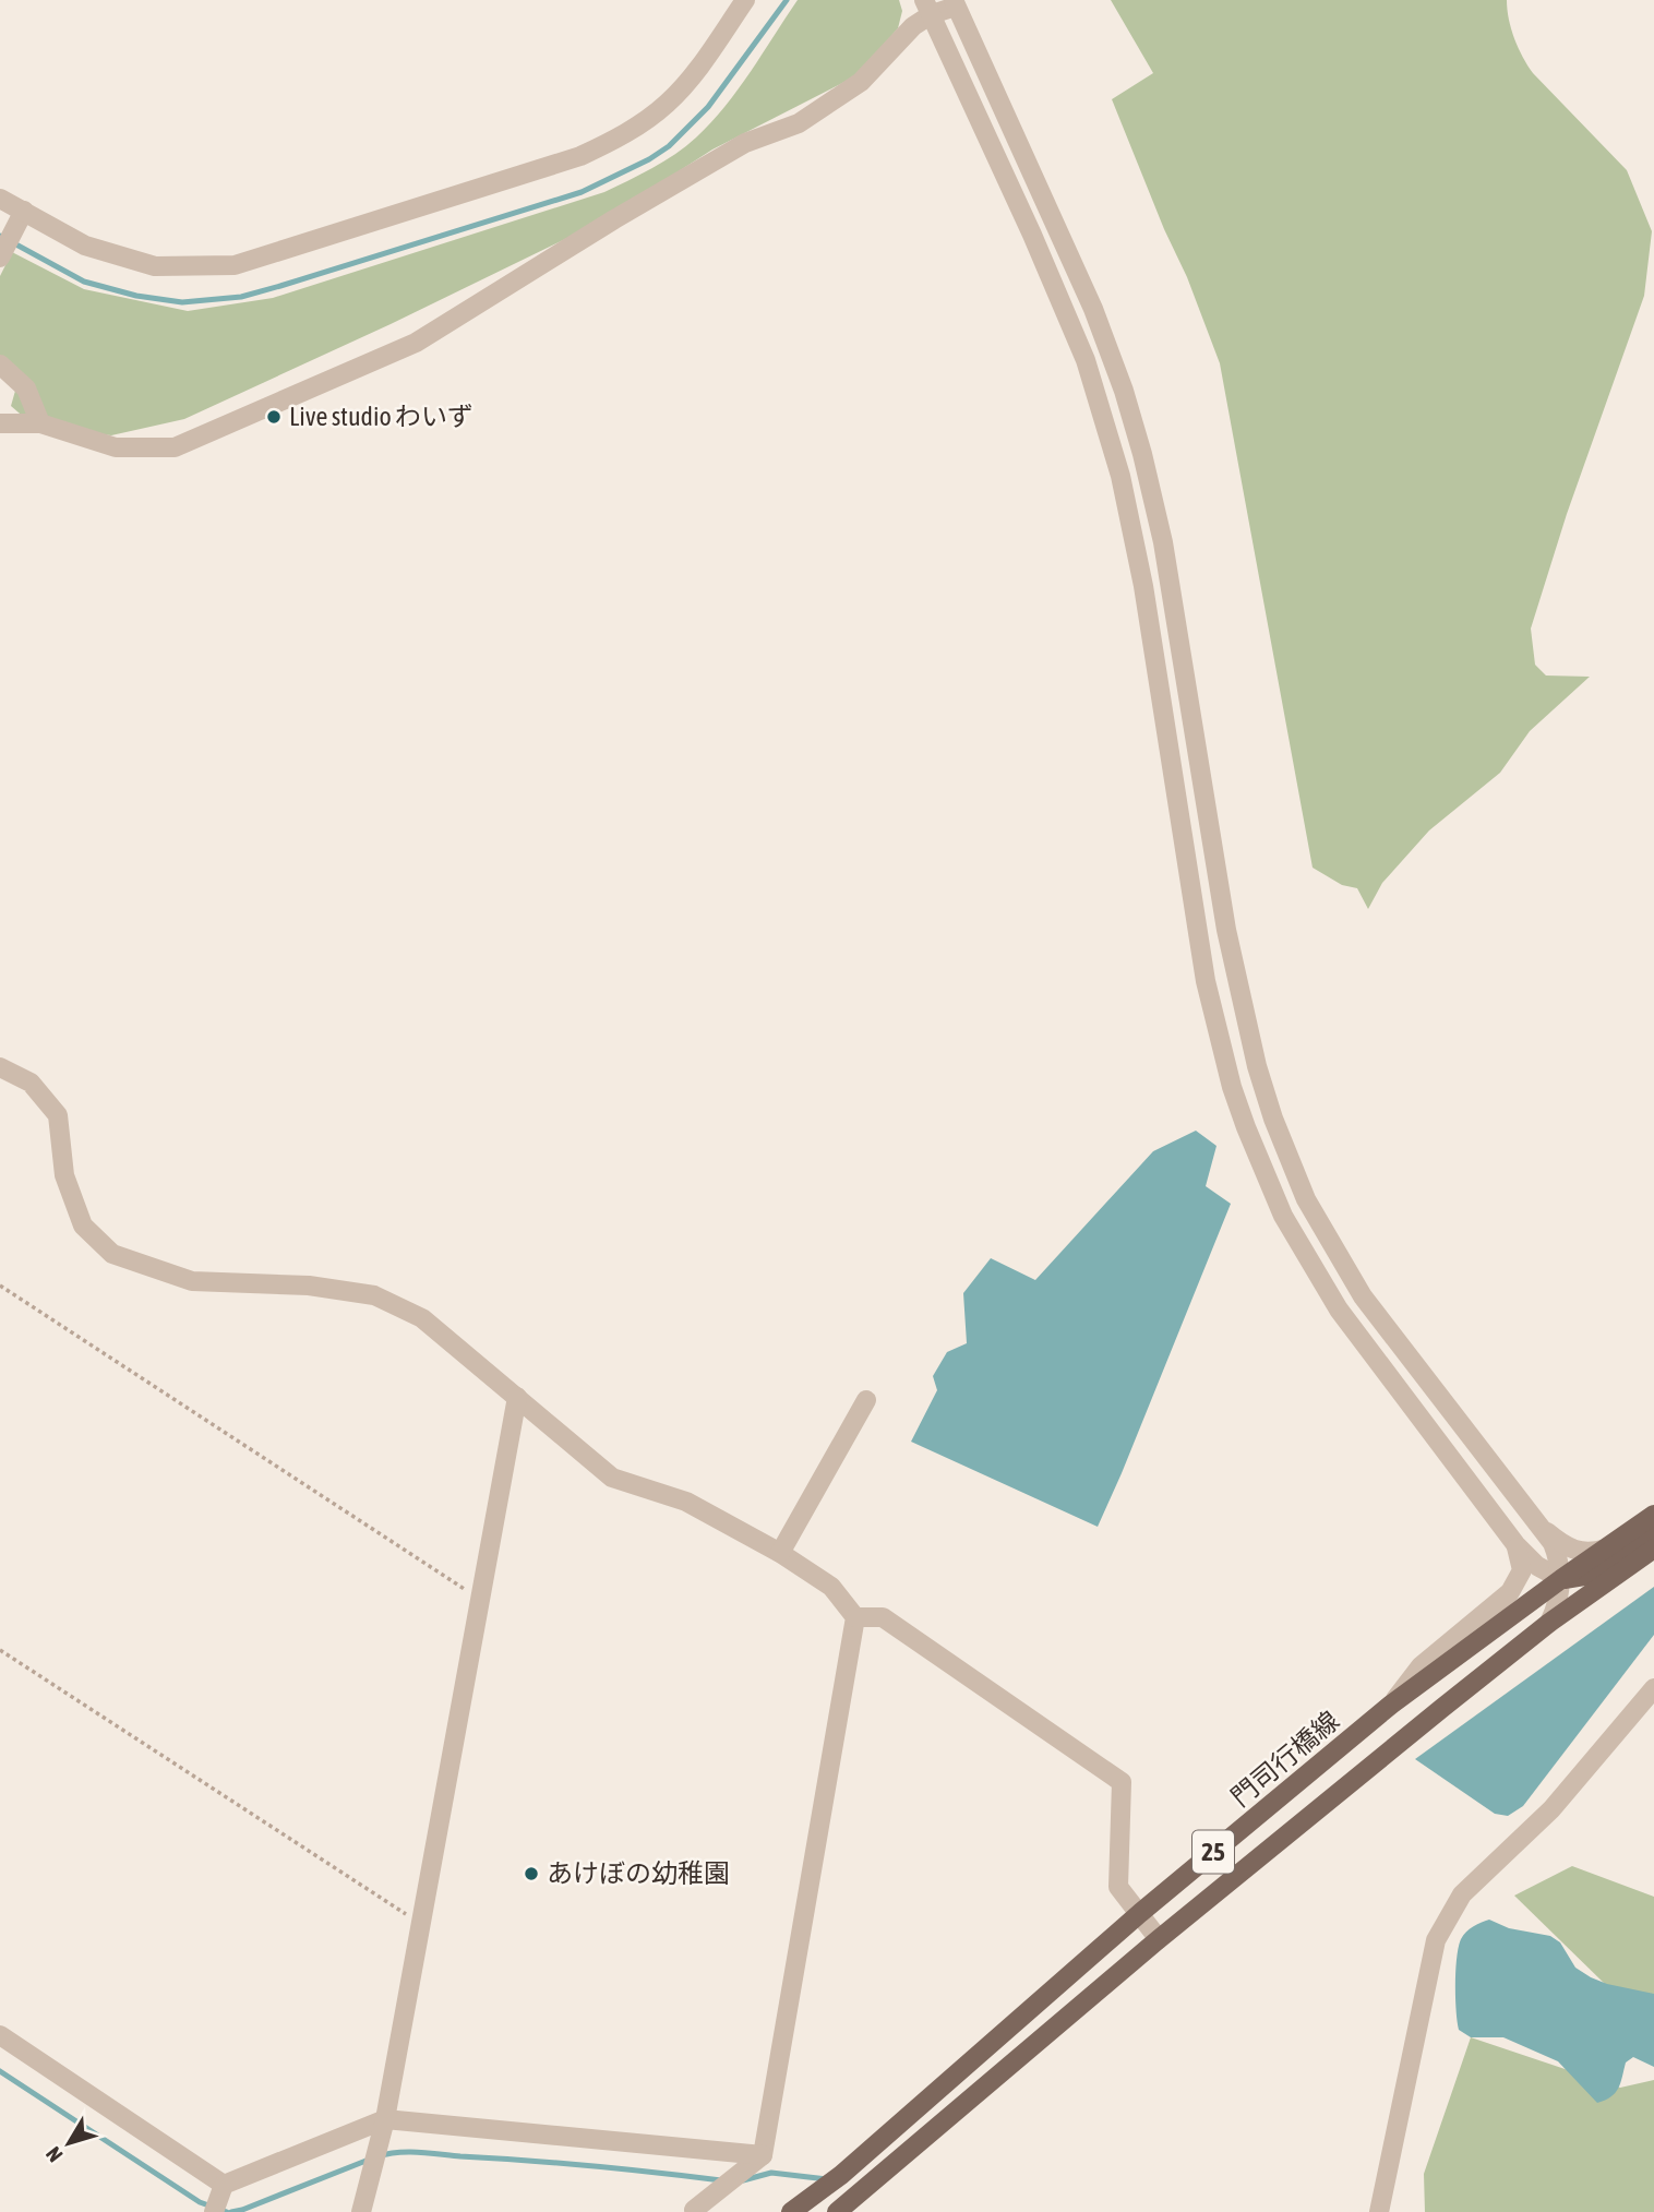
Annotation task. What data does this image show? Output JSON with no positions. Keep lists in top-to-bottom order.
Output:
{
  "streets": {
    "main road": ["門司行橋線", "25"]
  },
  "places": ["Live studio わいず", "あけぼの幼稚園"],
  "north": "bottom left"
}
